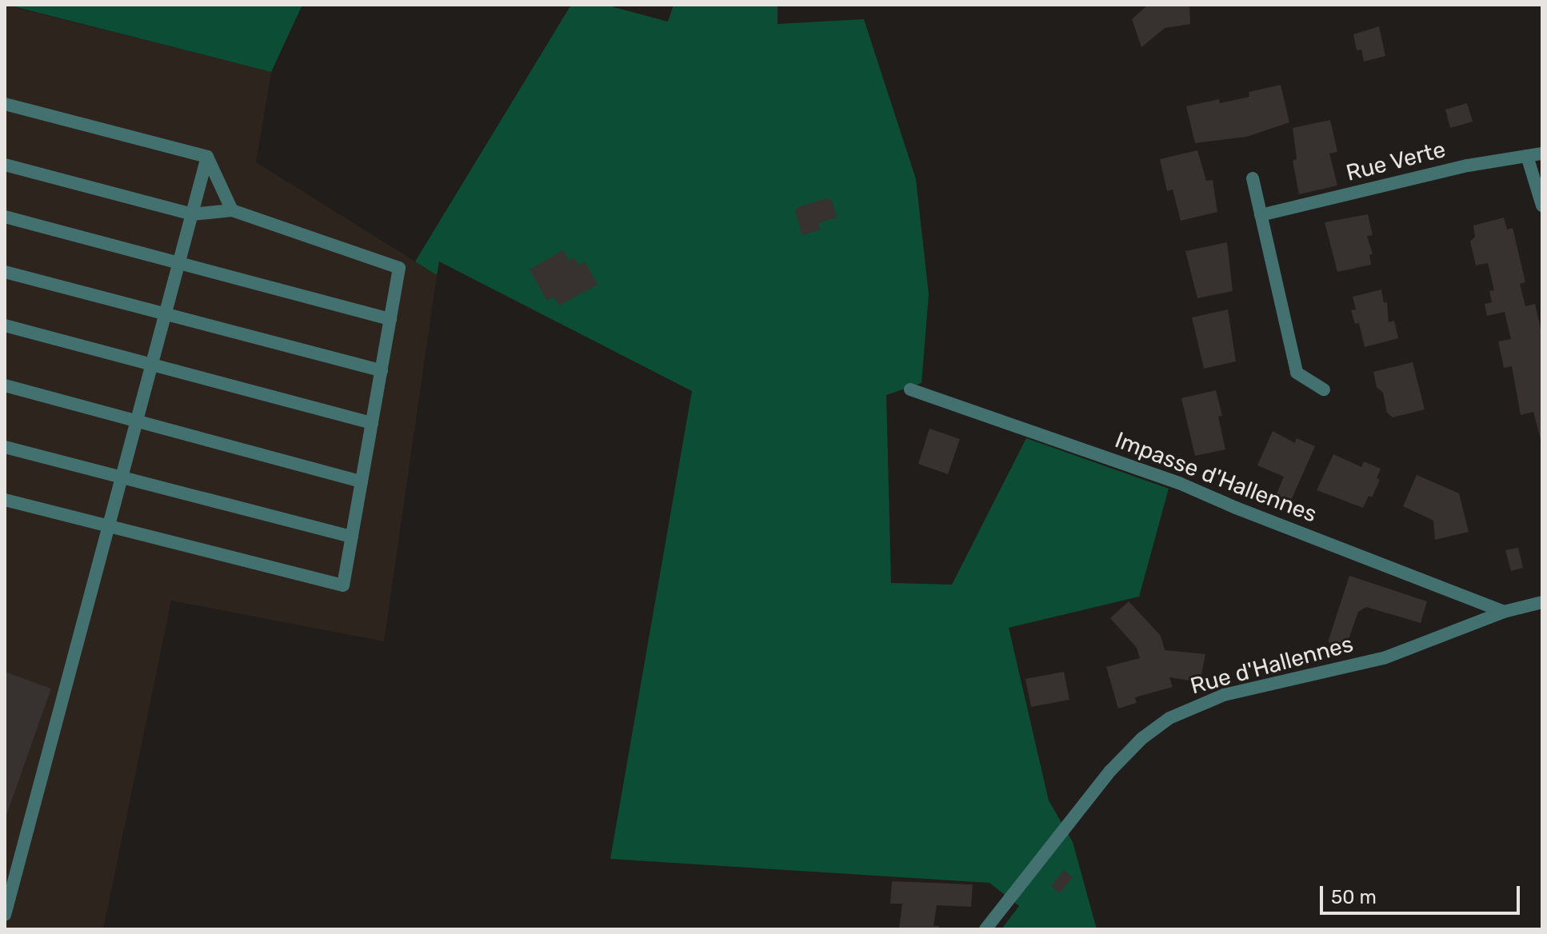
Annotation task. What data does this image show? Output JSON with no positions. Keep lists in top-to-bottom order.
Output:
{
  "streets": {
    "street": ["Rue Verte", "Impasse d'Hallennes", "Rue d'Hallennes"]
  },
  "crossings": [
    ["Impasse d'Hallennes", "Rue d'Hallennes"]
  ],
  "scale_bar": "50 m"
}
